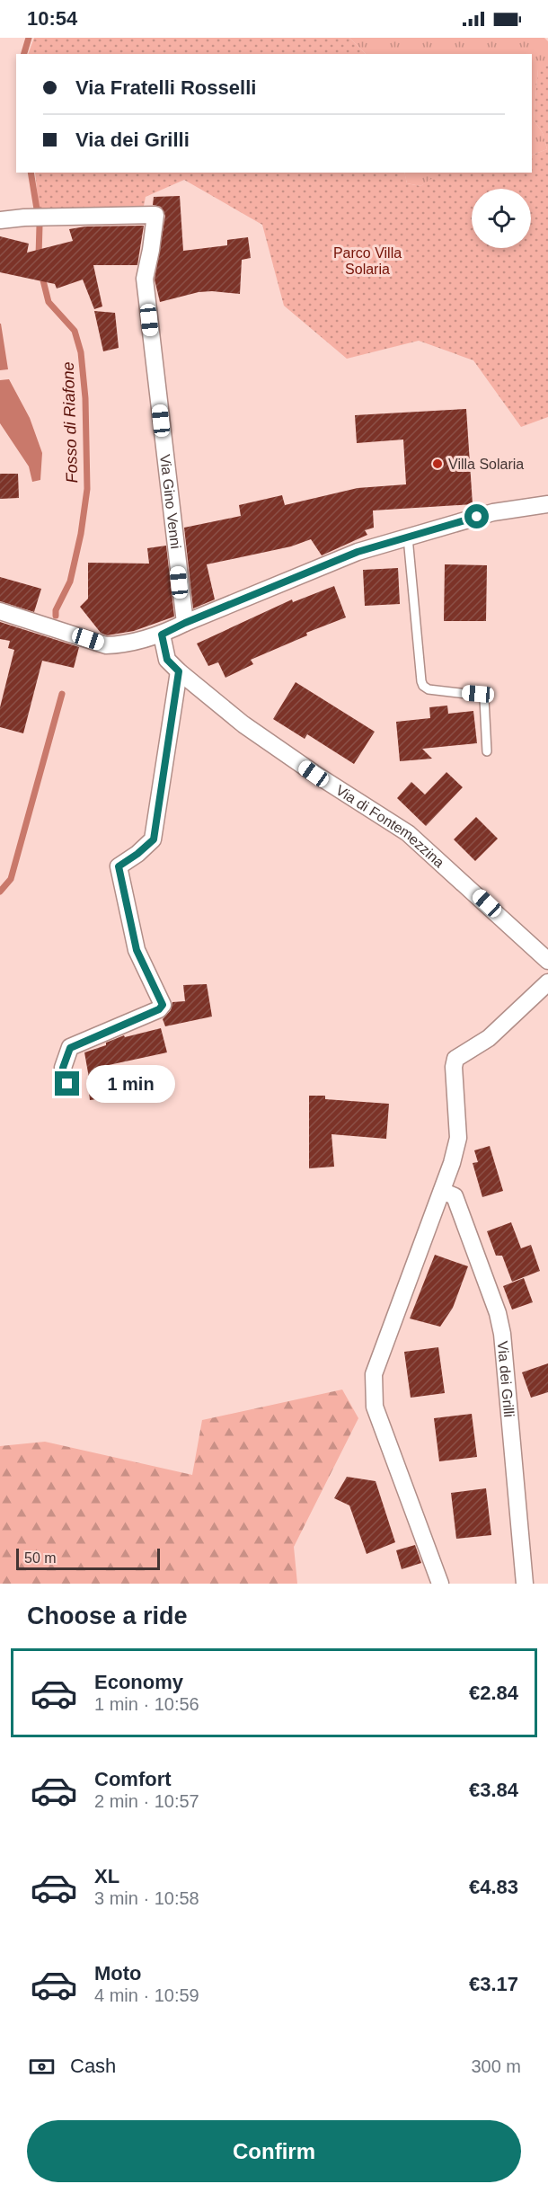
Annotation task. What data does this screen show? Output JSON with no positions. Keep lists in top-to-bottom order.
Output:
{
  "streets": {
    "street": ["Via Gino Venni", "Via di Fontemezzina", "Via dei Grilli"]
  },
  "water": ["Fosso di Riafone"],
  "parks": ["Parco Villa Solaria"],
  "places": ["Villa Solaria"],
  "scale_bar": "50 m",
  "page": {
    "status": "10:54",
    "banner": ["Via Fratelli Rosselli", "Via dei Grilli"],
    "bubble": "1 min",
    "scale": "50 m",
    "heading": "Choose a ride",
    "list": [
      {
        "name": "Economy",
        "note": "1 min · 10:56",
        "value": "€2.84"
      },
      {
        "name": "Comfort",
        "note": "2 min · 10:57",
        "value": "€3.84"
      },
      {
        "name": "XL",
        "note": "3 min · 10:58",
        "value": "€4.83"
      },
      {
        "name": "Moto",
        "note": "4 min · 10:59",
        "value": "€3.17"
      }
    ],
    "pay": ["Cash", "300 m"],
    "buttons": "Confirm"
  }
}
